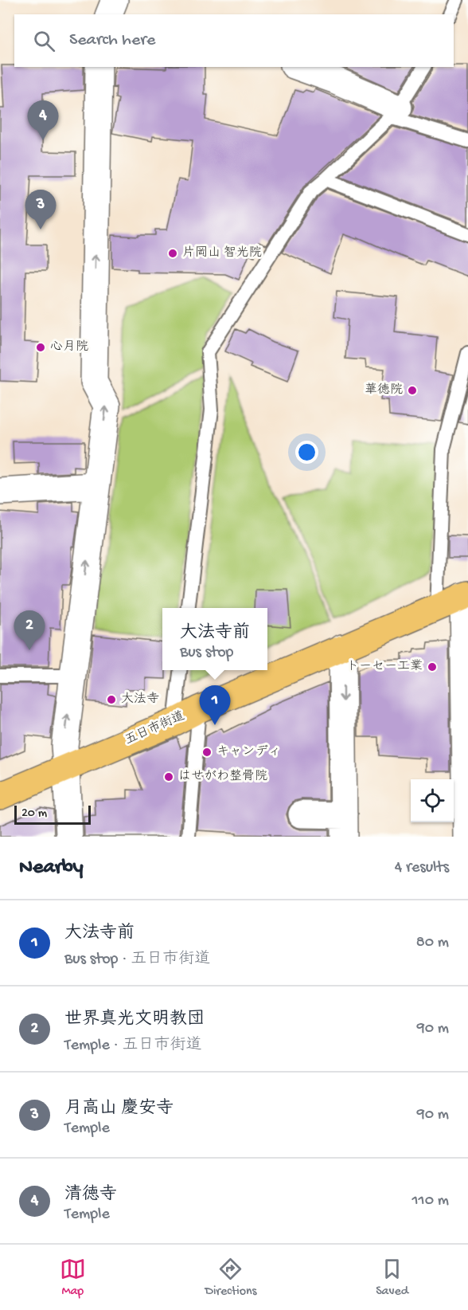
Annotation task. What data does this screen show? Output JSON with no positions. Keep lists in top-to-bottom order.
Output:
{
  "streets": {
    "main road": ["五日市街道"]
  },
  "places": [
    "片岡山 智光院",
    "心月院",
    "華徳院",
    "トーセー工業",
    "大法寺",
    "キャンディ",
    "はせがわ整骨院"
  ],
  "scale_bar": "20 m",
  "page": {
    "search": "Search here",
    "pins": [
      "4",
      "3",
      "2",
      "1"
    ],
    "popup": ["大法寺前", "Bus stop"],
    "scale": "20 m",
    "heading": ["Nearby", "4 results"],
    "list": [
      {
        "mark": "1",
        "name": "大法寺前",
        "note": "Bus stop · 五日市街道",
        "value": "80 m"
      },
      {
        "mark": "2",
        "name": "世界真光文明教団",
        "note": "Temple · 五日市街道",
        "value": "90 m"
      },
      {
        "mark": "3",
        "name": "月高山 慶安寺",
        "note": "Temple",
        "value": "90 m"
      },
      {
        "mark": "4",
        "name": "清徳寺",
        "note": "Temple",
        "value": "110 m"
      }
    ],
    "nav": ["Map", "Directions", "Saved"]
  }
}
